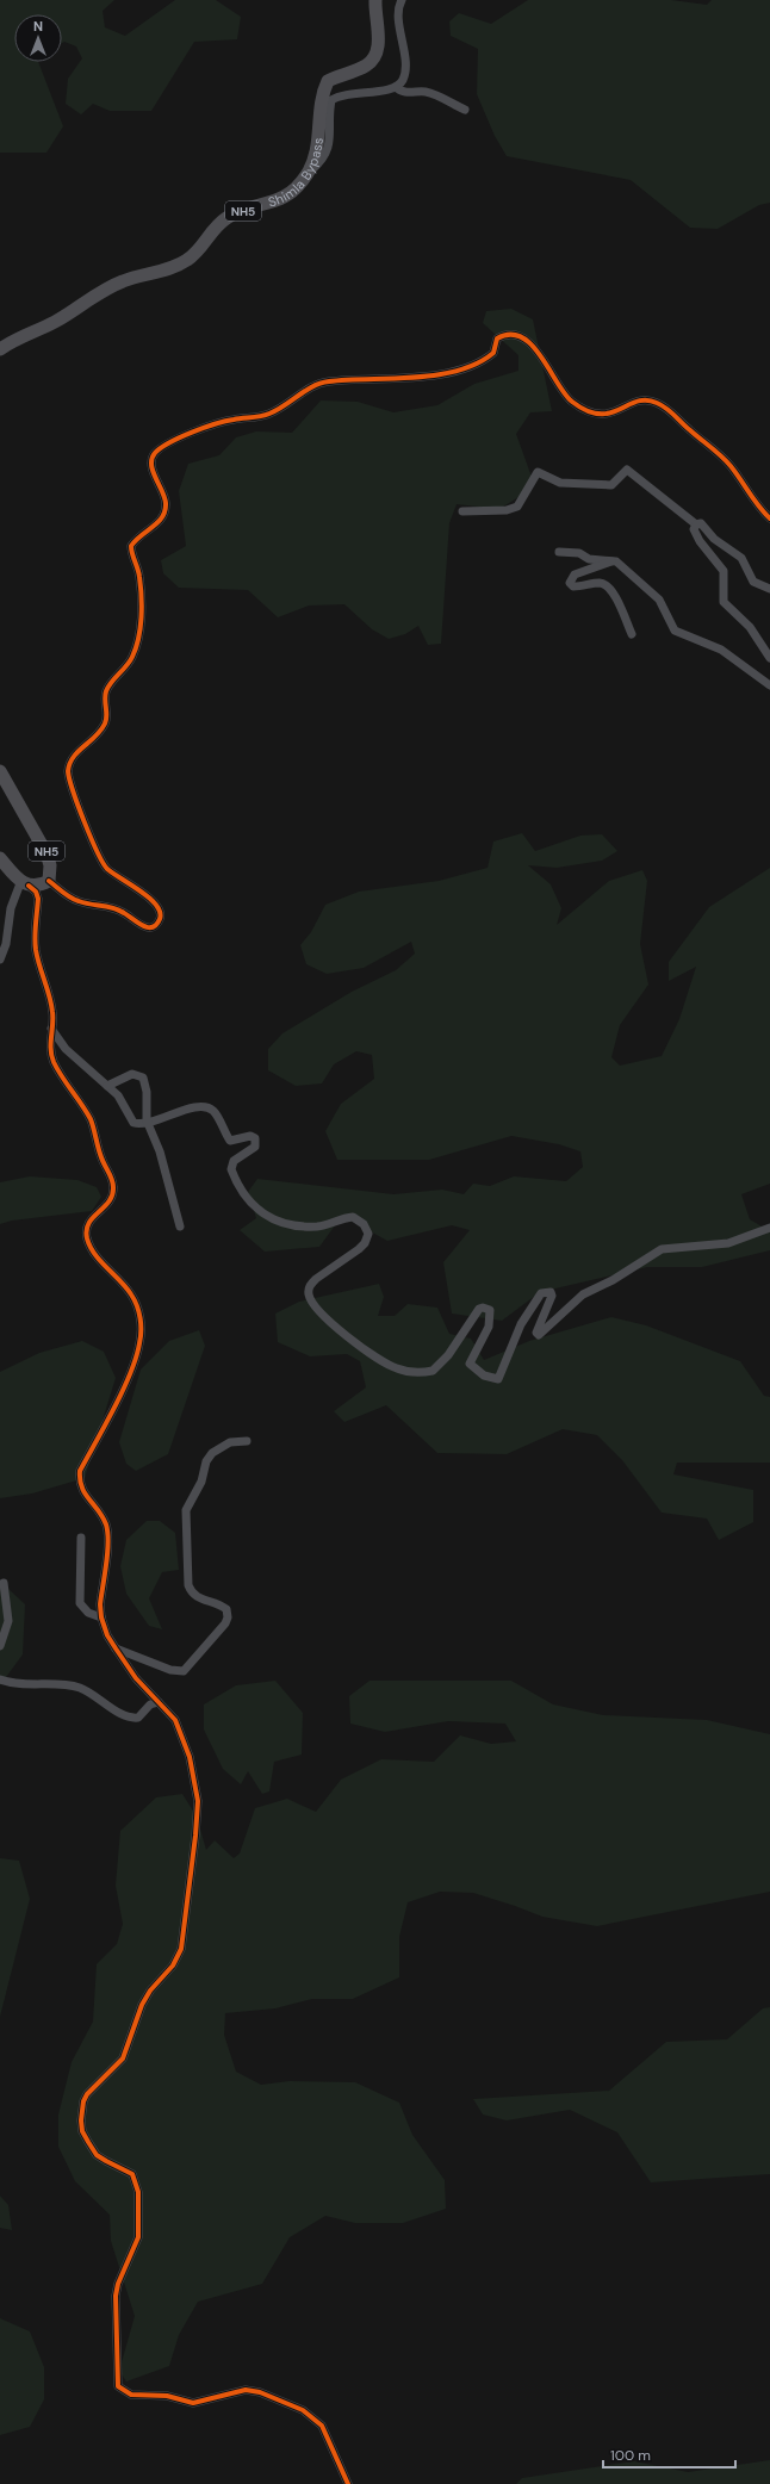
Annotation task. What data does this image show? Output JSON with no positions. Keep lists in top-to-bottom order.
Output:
{
  "streets": {
    "highway": ["Shimla Bypass", "NH5"]
  },
  "scale_bar": "100 m",
  "north": "top"
}
